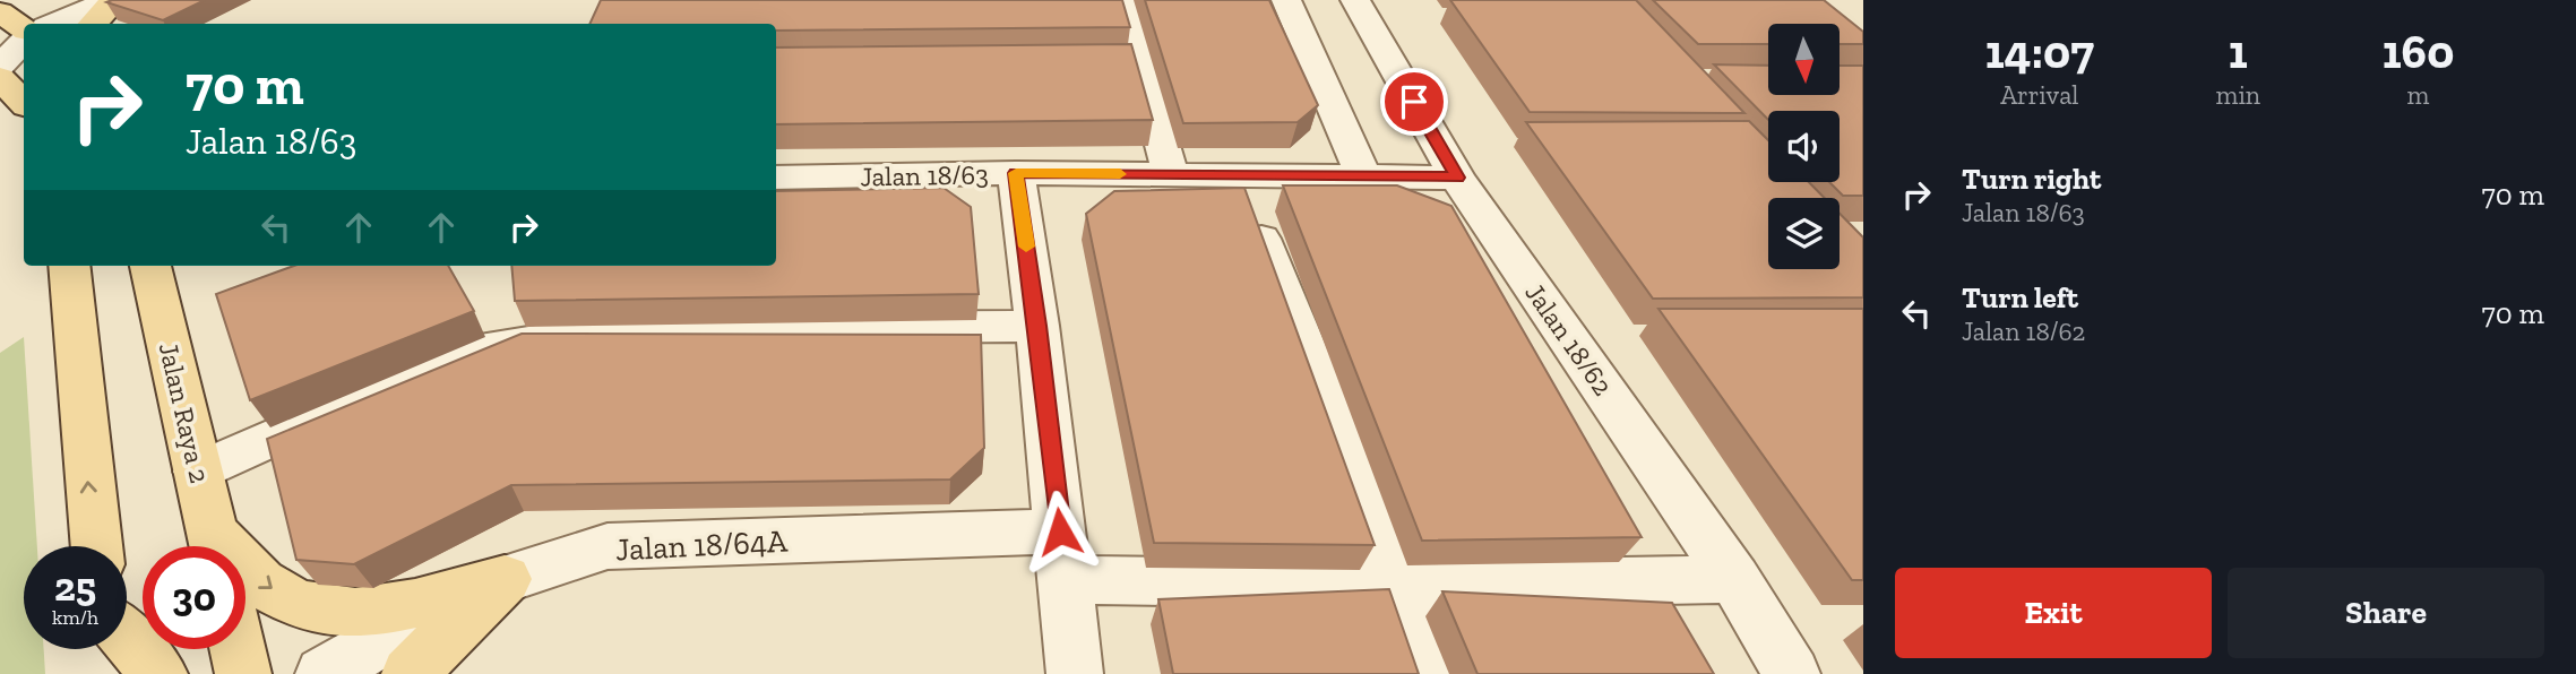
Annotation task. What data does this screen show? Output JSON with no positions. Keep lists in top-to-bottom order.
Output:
{
  "streets": {
    "main road": ["Jalan Raya 2"],
    "street": ["Jalan 18/63", "Jalan 18/62", "Jalan 18/64A"]
  },
  "crossings": [
    ["Jalan 18/63", "Jalan 18/62"],
    ["Jalan 18/62", "Jalan 18/64A"]
  ],
  "north": "bottom",
  "page": {
    "eta": [
      "14:07",
      "Arrival",
      "1",
      "min",
      "160",
      "m"
    ],
    "turn": ["70 m", "Jalan 18/63"],
    "list": [
      {
        "name": "Turn right",
        "note": "Jalan 18/63",
        "value": "70 m"
      },
      {
        "name": "Turn left",
        "note": "Jalan 18/62",
        "value": "70 m"
      }
    ],
    "speed": "25 km/h",
    "limit": "30",
    "buttons": ["Exit", "Share"]
  }
}
